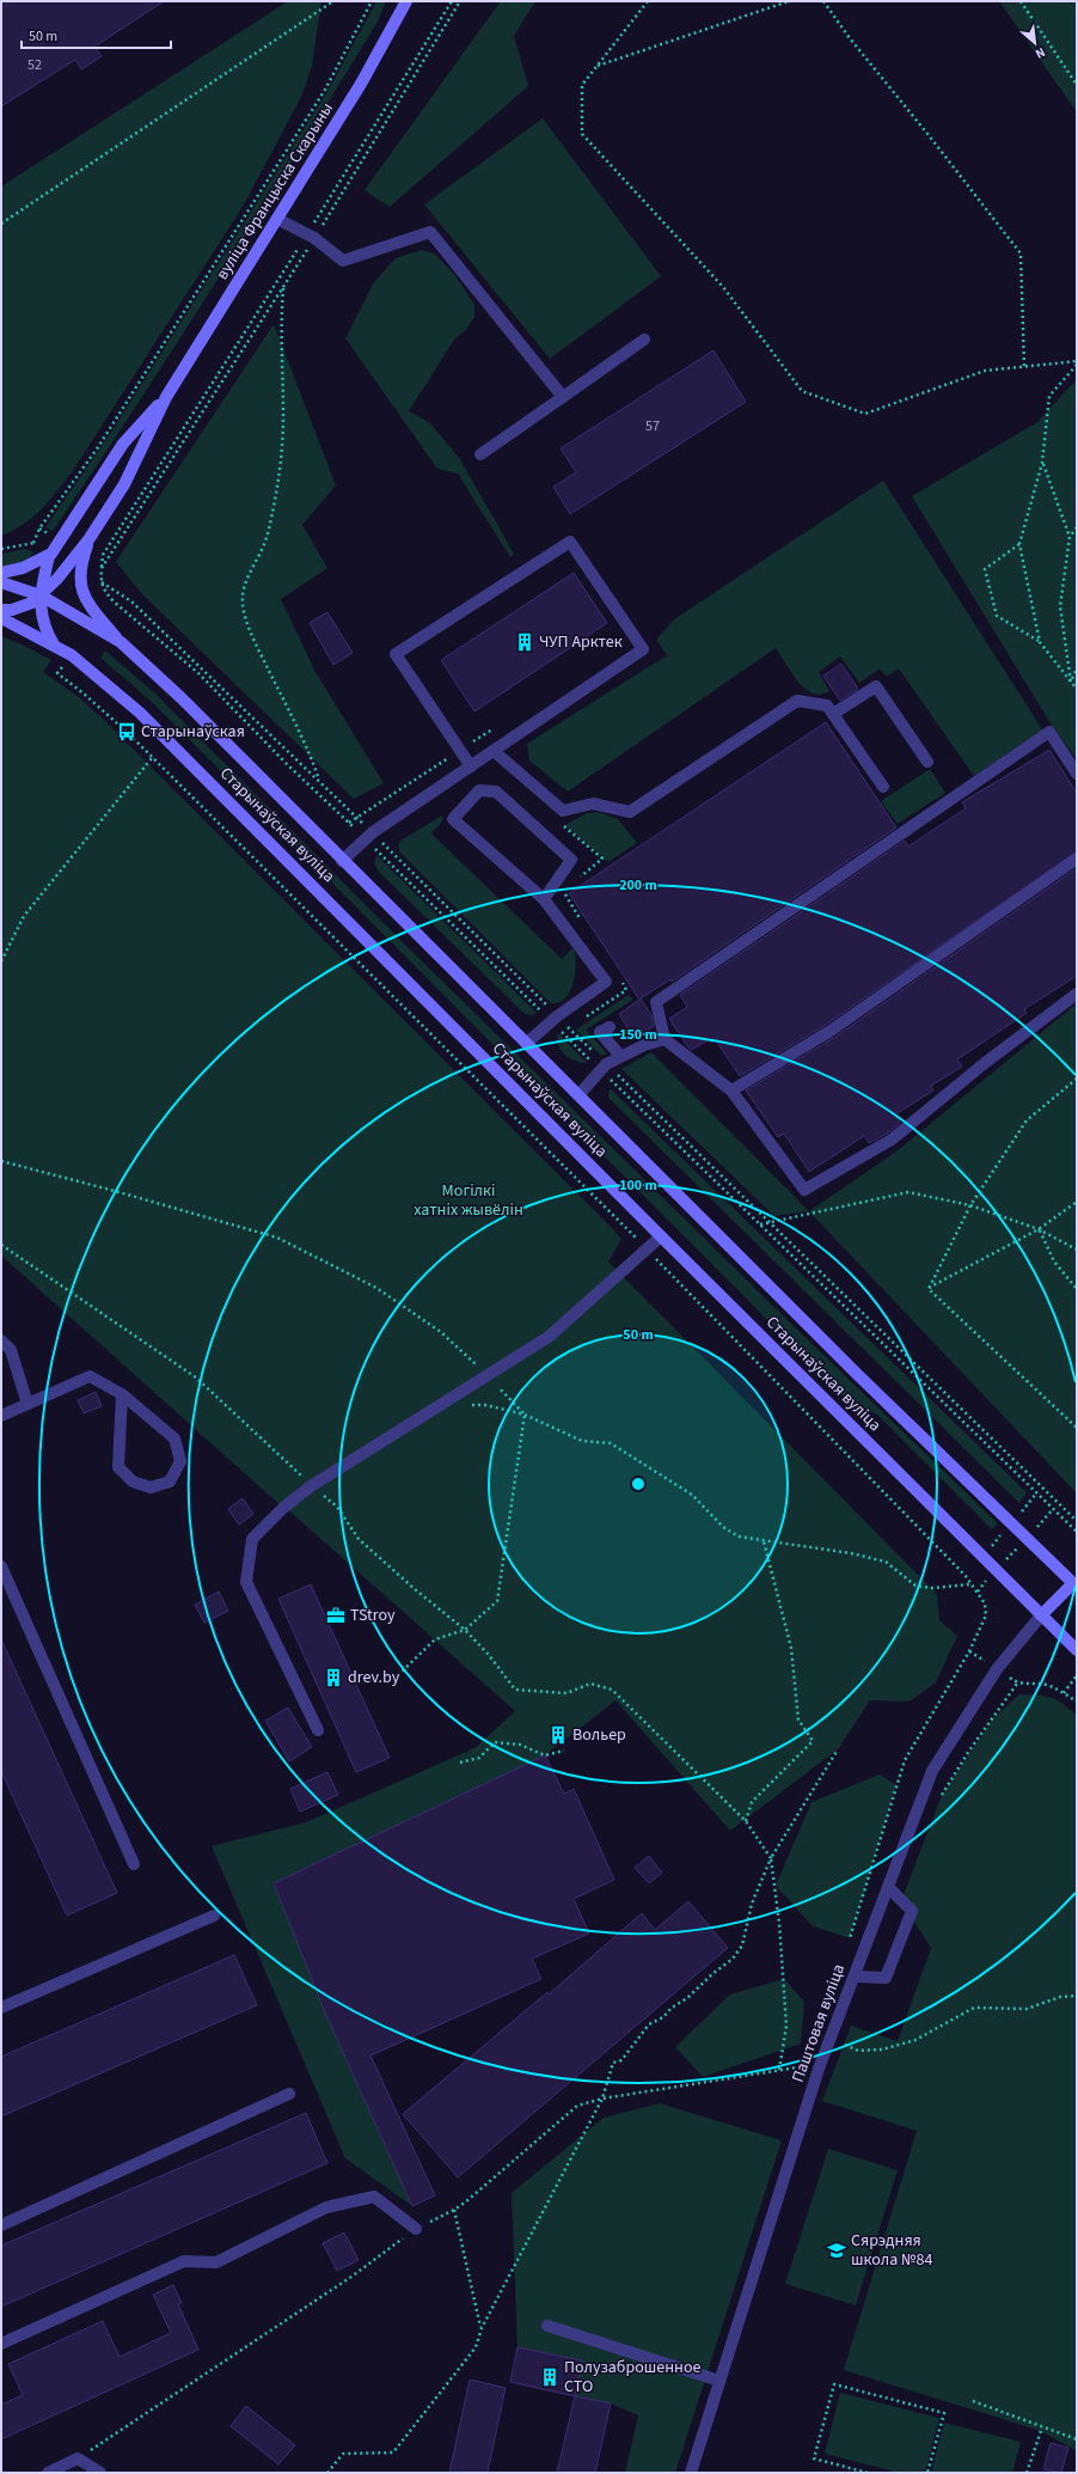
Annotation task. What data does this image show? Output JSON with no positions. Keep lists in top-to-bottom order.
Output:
{
  "streets": {
    "main road": ["вуліца Францыска Скарыны", "Старынаўская вуліца"],
    "street": ["Паштовая вуліца"]
  },
  "crossings": [
    ["вуліца Францыска Скарыны", "Старынаўская вуліца"],
    ["Старынаўская вуліца", "Паштовая вуліца"]
  ],
  "parks": ["Могілкі хатніх жывёлін"],
  "places": {
    "building": [
      "ЧУП Арктек",
      "drev.by",
      "Вольер",
      "Полузаброшенное СТО"
    ],
    "bus stop": ["Старынаўская"],
    "office": ["TStroy"],
    "school or university": ["Сярэдняя школа №84"]
  },
  "house_numbers": ["52", "57"],
  "scale_bar": "50 m",
  "north": "bottom right",
  "rings": [
    "200 m",
    "150 m",
    "100 m",
    "50 m"
  ]
}
